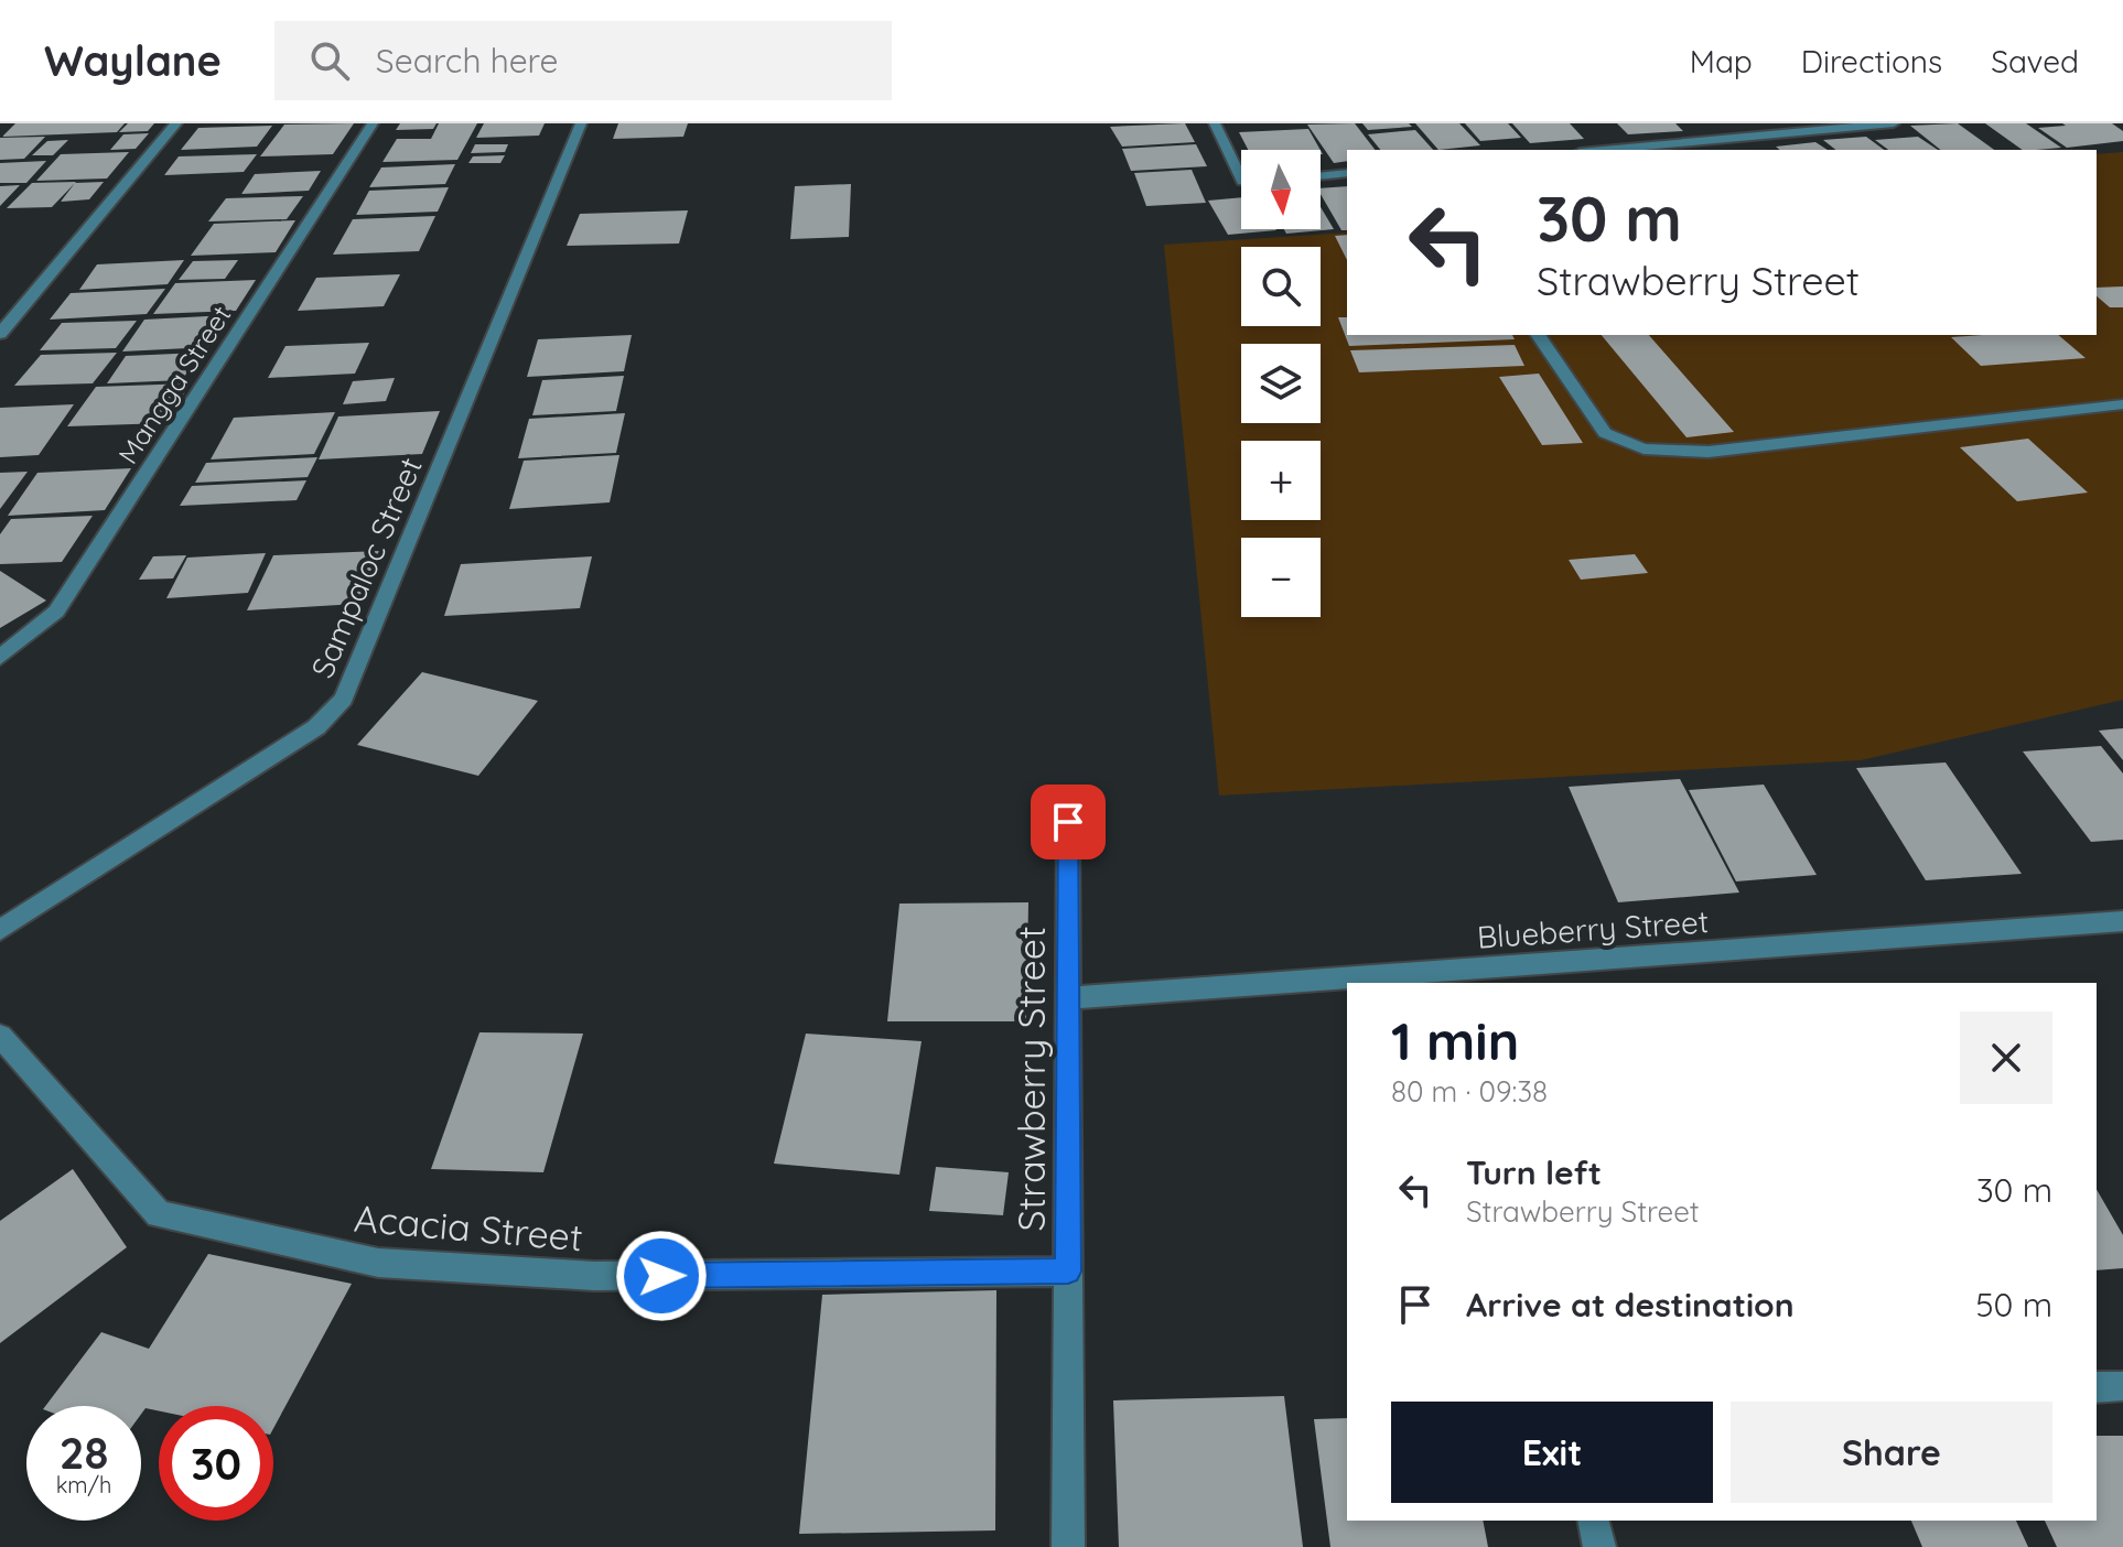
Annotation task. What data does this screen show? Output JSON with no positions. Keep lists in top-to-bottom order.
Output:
{
  "streets": {
    "street": [
      "Mangga Street",
      "Sampaloc Street",
      "Blueberry Street",
      "Strawberry Street",
      "Acacia Street"
    ]
  },
  "crossings": [
    ["Blueberry Street", "Strawberry Street"],
    ["Strawberry Street", "Acacia Street"]
  ],
  "north": "bottom",
  "page": {
    "header": "Waylane",
    "search": "Search here",
    "nav": ["Map", "Directions", "Saved"],
    "map_buttons": ["+", "−"],
    "turn": ["30 m", "Strawberry Street"],
    "heading": ["1 min", "80 m · 09:38"],
    "list": [
      {
        "name": "Turn left",
        "note": "Strawberry Street",
        "value": "30 m"
      },
      {
        "name": "Arrive at destination",
        "value": "50 m"
      }
    ],
    "buttons": ["Exit", "Share"],
    "speed": "28 km/h",
    "limit": "30"
  }
}
